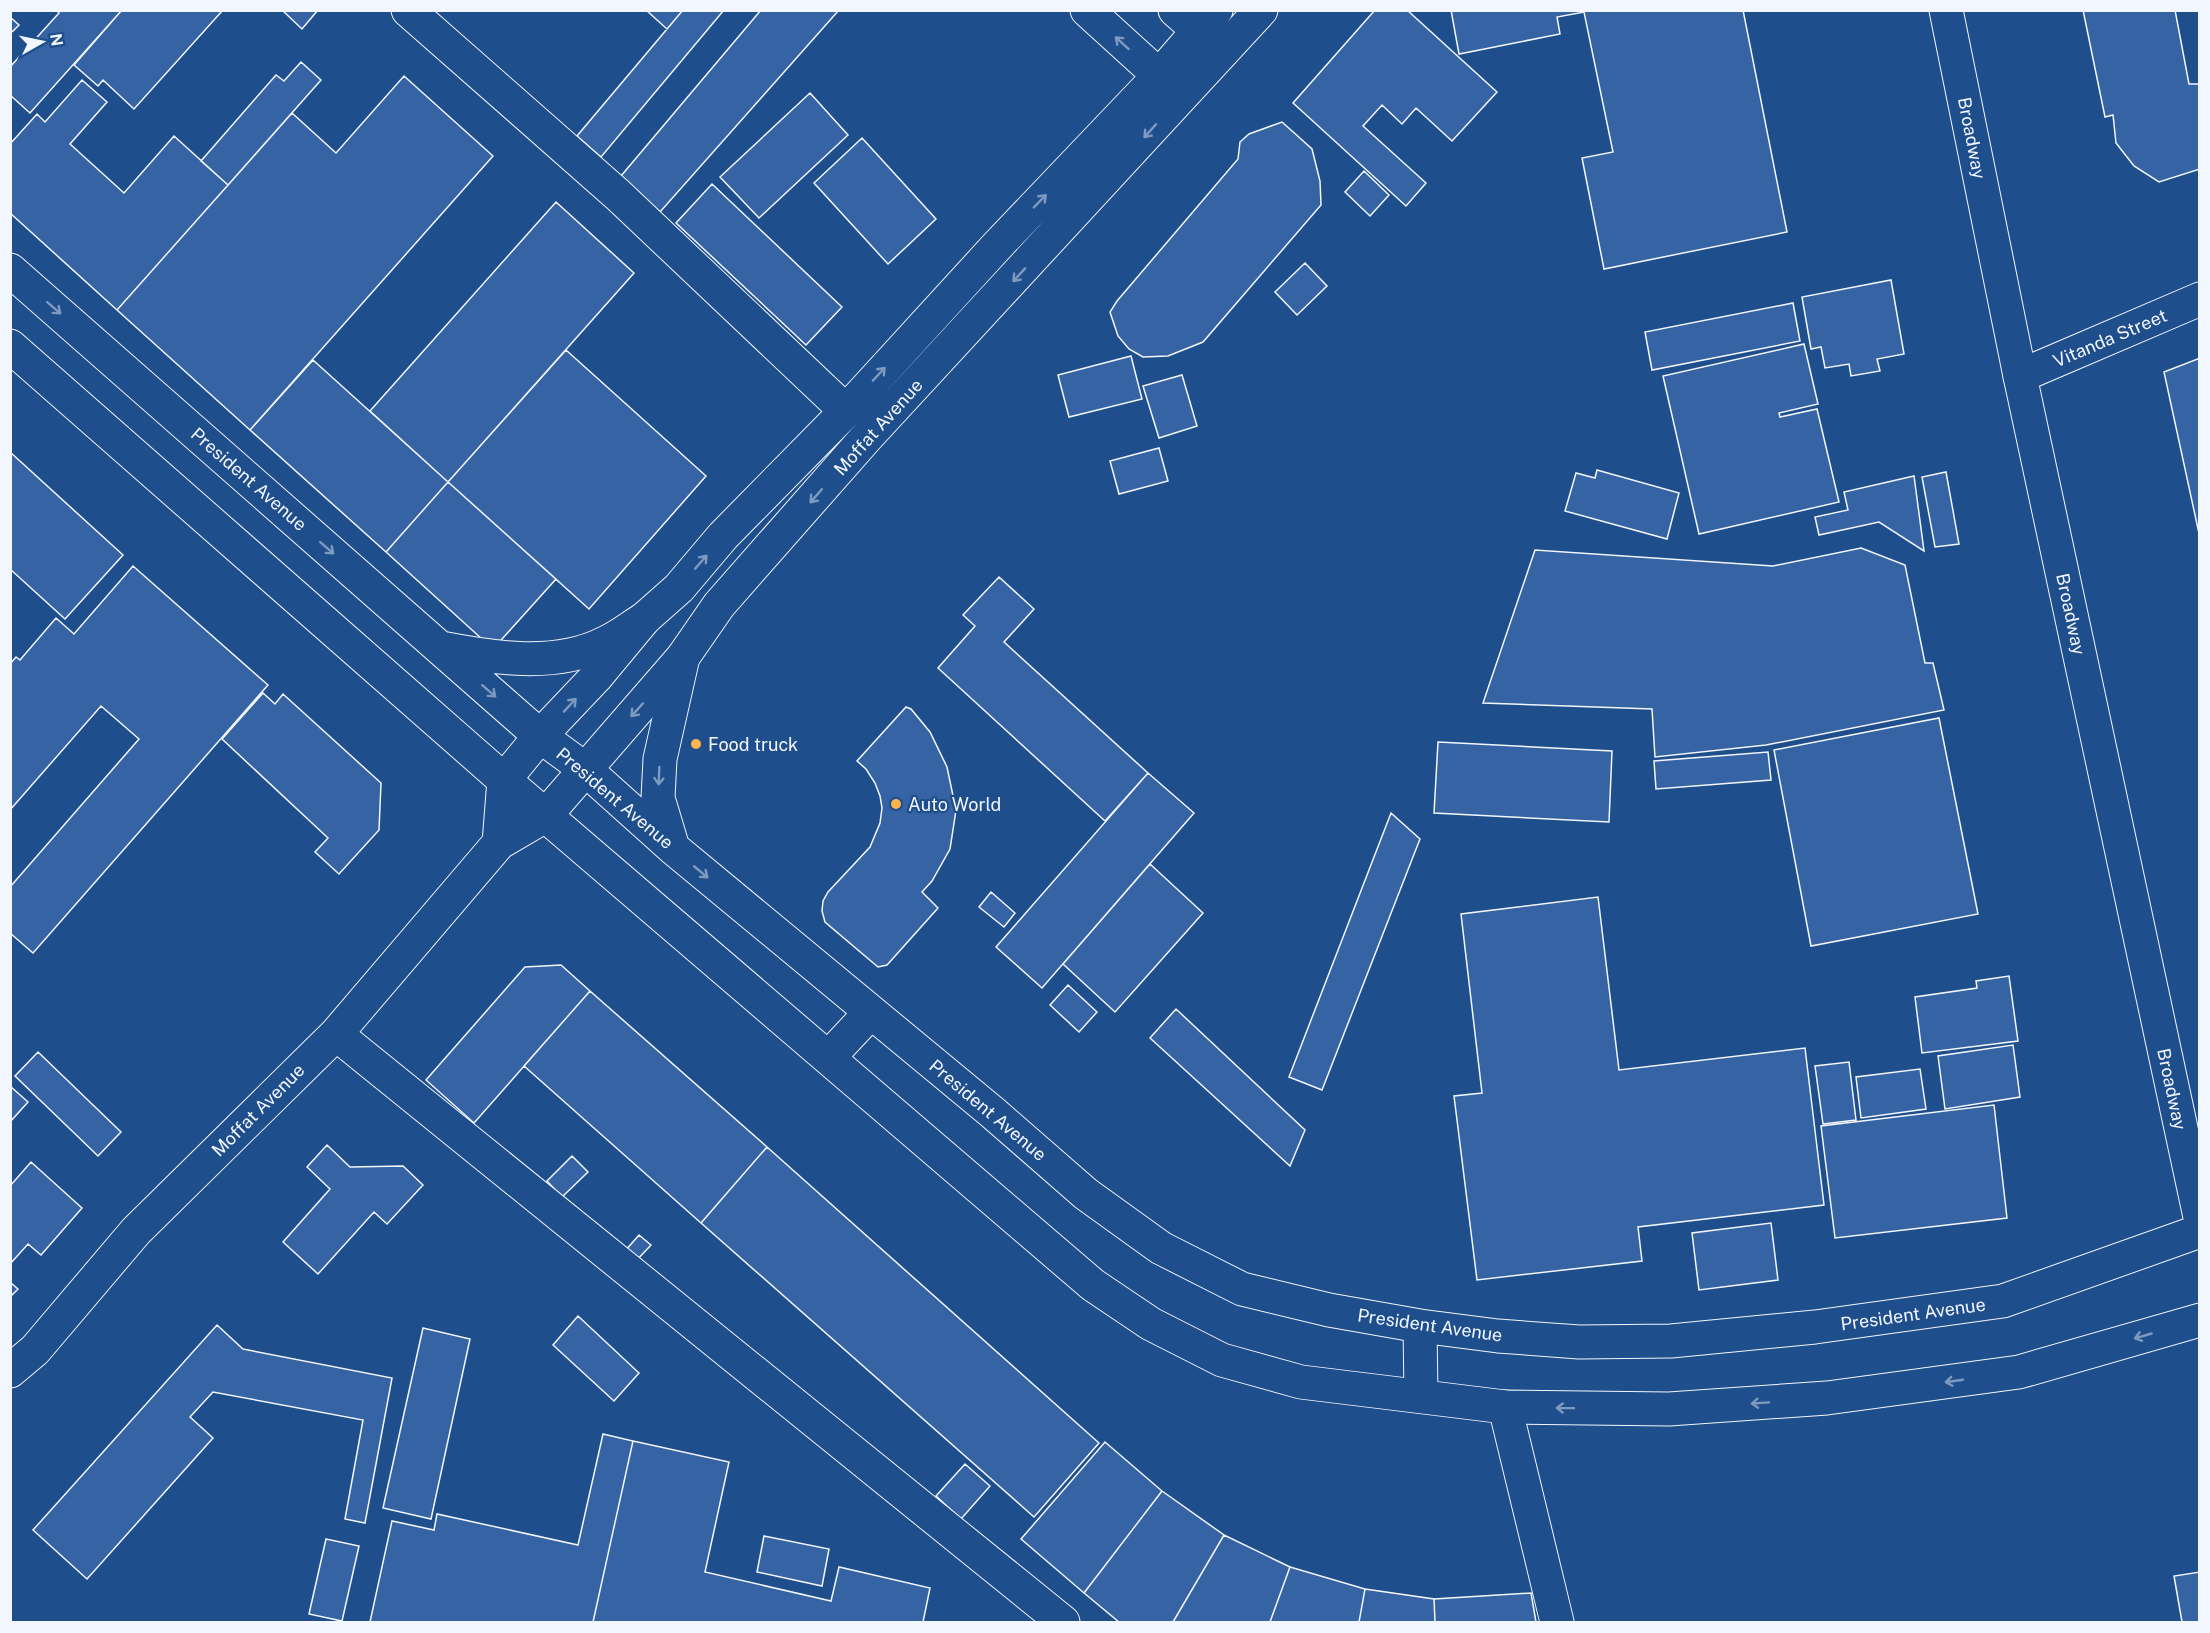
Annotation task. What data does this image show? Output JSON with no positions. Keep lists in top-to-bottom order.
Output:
{
  "streets": {
    "main road": [
      "Broadway",
      "Vitanda Street",
      "Moffat Avenue",
      "President Avenue"
    ]
  },
  "crossings": [
    ["Broadway", "Vitanda Street"],
    ["Moffat Avenue", "President Avenue"]
  ],
  "places": ["Food truck", "Auto World"],
  "north": "right"
}
